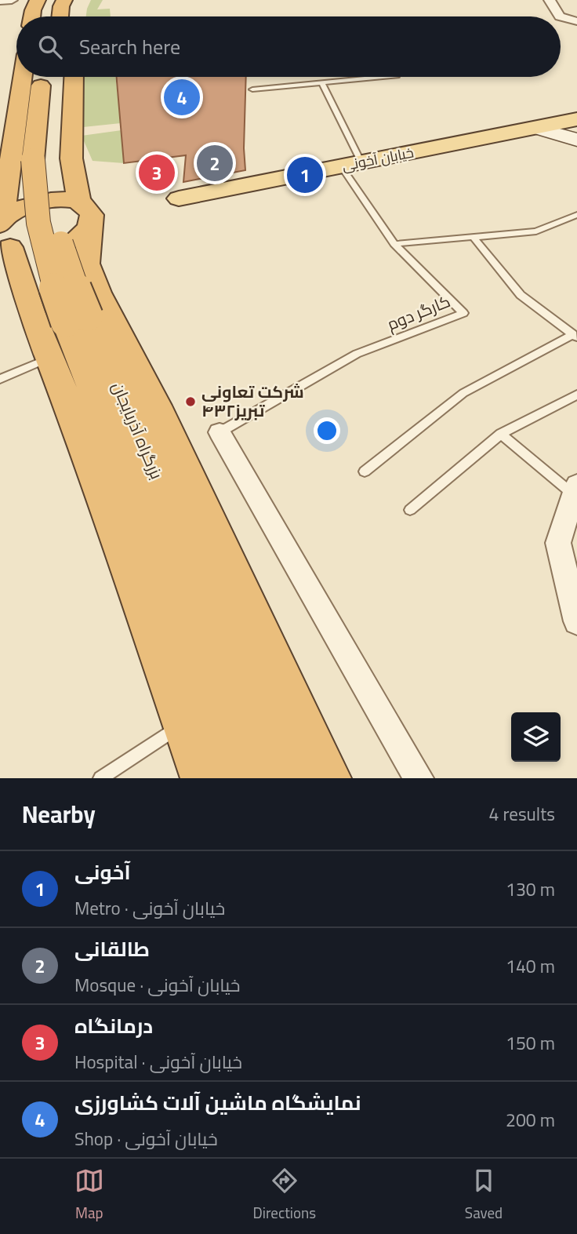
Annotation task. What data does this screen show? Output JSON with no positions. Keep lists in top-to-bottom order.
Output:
{
  "streets": {
    "highway": ["بزرگراه آذربایجان"],
    "main road": ["خیابان آخونی"],
    "lane": ["کارگر دوم"]
  },
  "crossings": [
    ["خیابان آخونی", "کارگر دوم"]
  ],
  "places": ["شرکت تعاونی ۴۳۲تبریز"],
  "page": {
    "search": "Search here",
    "pins": [
      "4",
      "2",
      "3",
      "1"
    ],
    "heading": ["Nearby", "4 results"],
    "list": [
      {
        "mark": "1",
        "name": "آخونی",
        "note": "Metro · خیابان آخونی",
        "value": "130 m"
      },
      {
        "mark": "2",
        "name": "طالقانی",
        "note": "Mosque · خیابان آخونی",
        "value": "140 m"
      },
      {
        "mark": "3",
        "name": "درمانگاه",
        "note": "Hospital · خیابان آخونی",
        "value": "150 m"
      },
      {
        "mark": "4",
        "name": "نمایشگاه ماشین آلات کشاورزی",
        "note": "Shop · خیابان آخونی",
        "value": "200 m"
      }
    ],
    "nav": ["Map", "Directions", "Saved"]
  }
}
